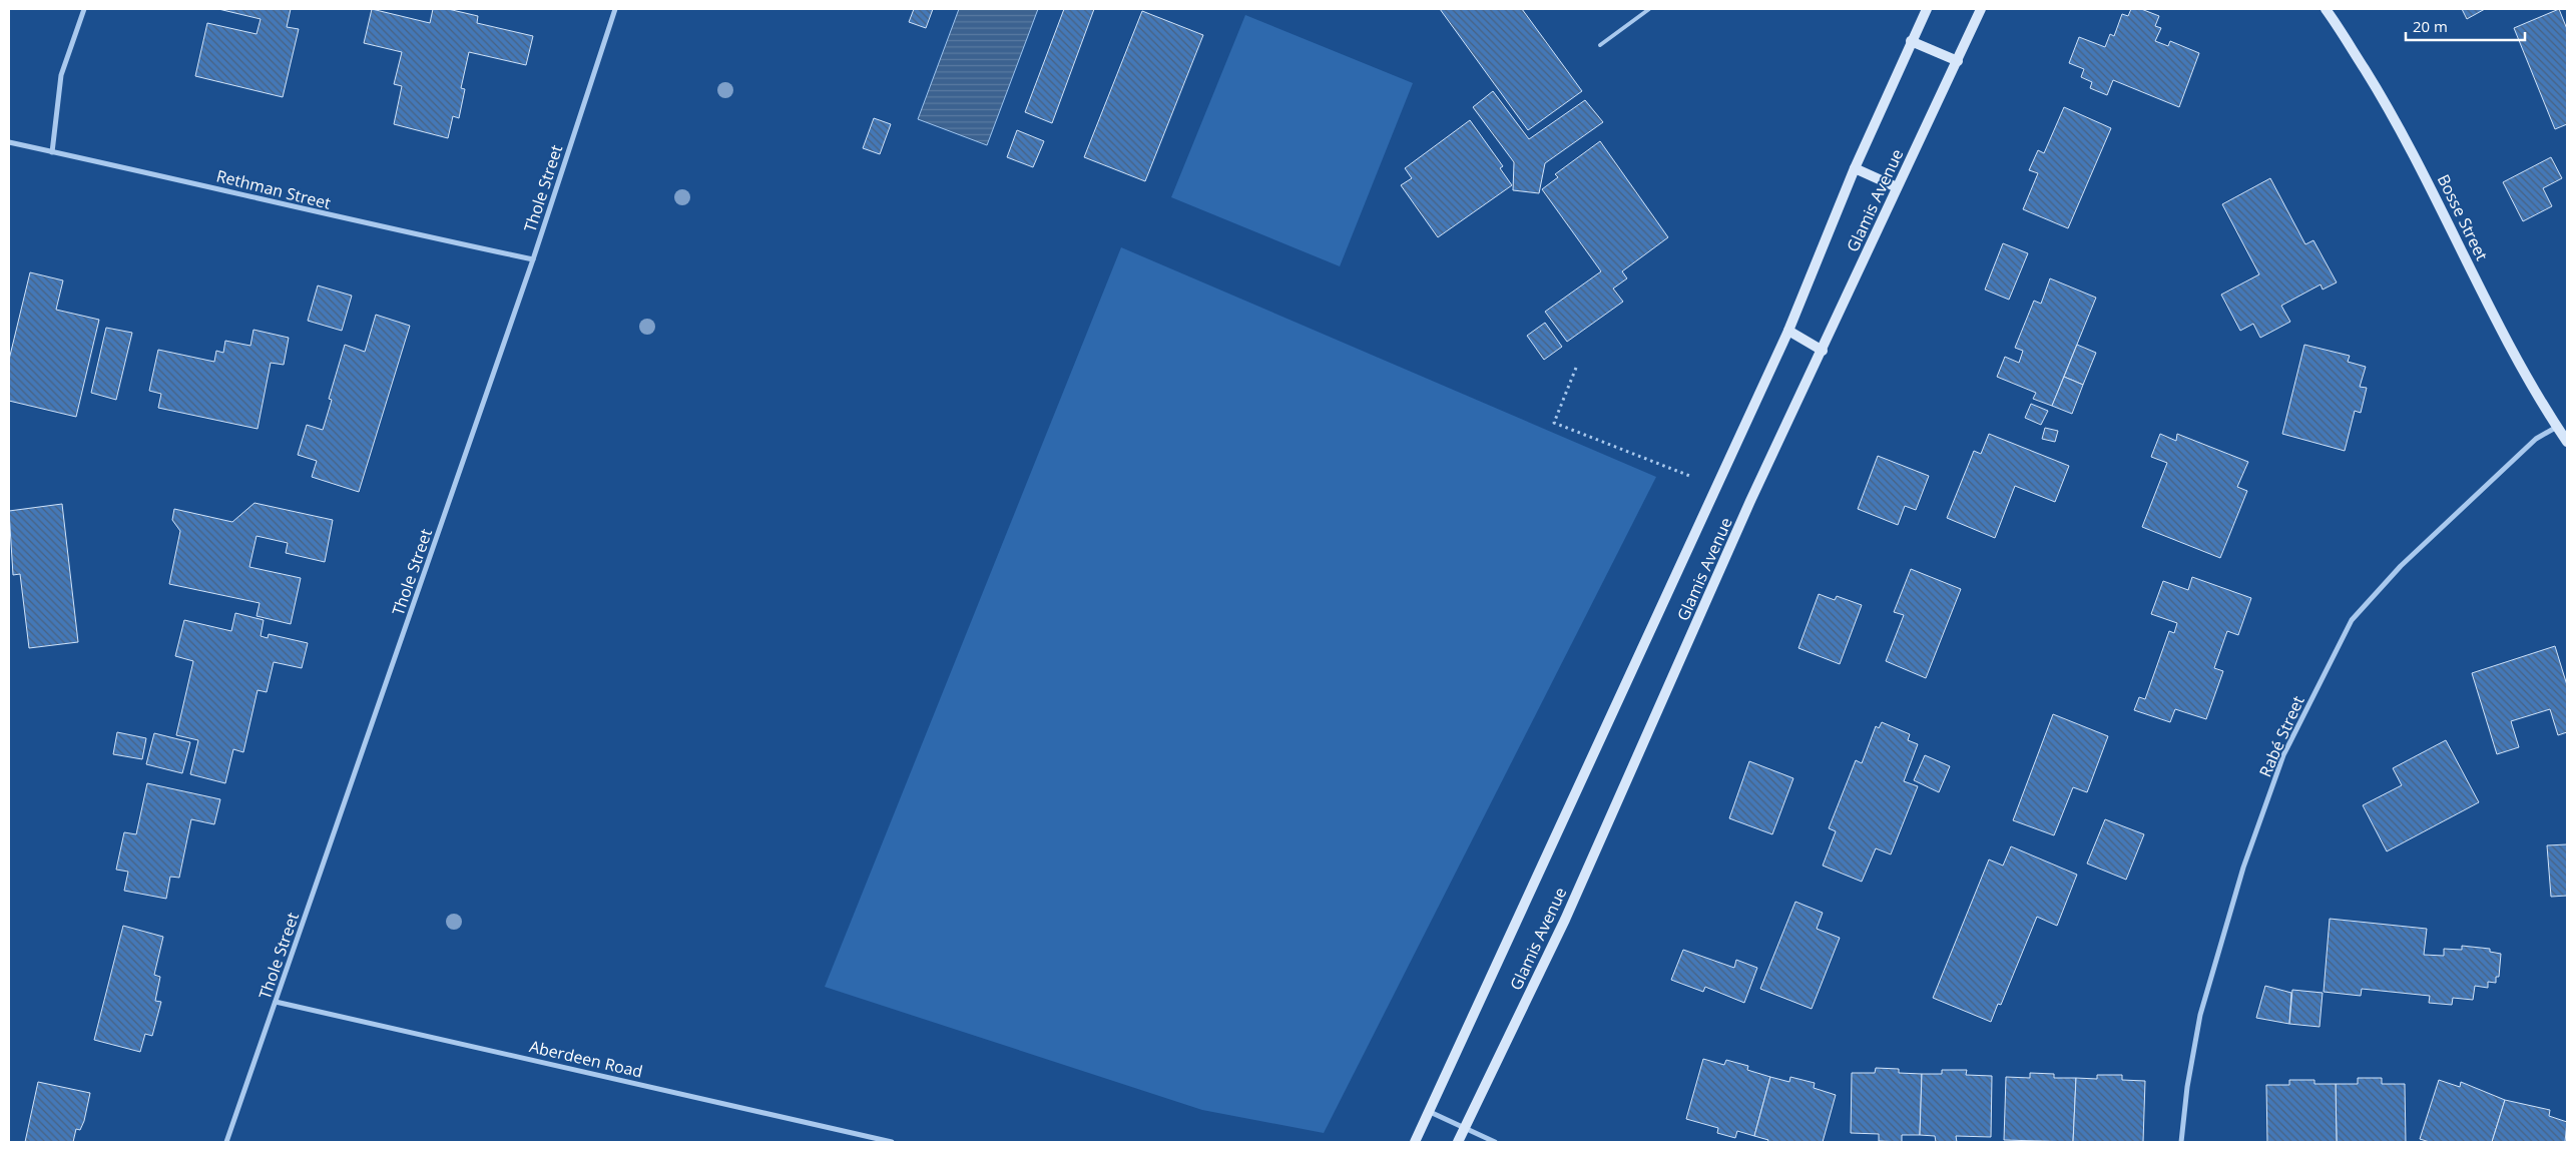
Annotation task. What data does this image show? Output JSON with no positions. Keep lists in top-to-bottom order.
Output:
{
  "streets": {
    "main road": ["Glamis Avenue", "Bosse Street"],
    "street": [
      "Thole Street",
      "Rethman Street",
      "Rabé Street",
      "Aberdeen Road"
    ]
  },
  "crossings": [
    ["Thole Street", "Rethman Street"],
    ["Thole Street", "Aberdeen Road"],
    ["Bosse Street", "Rabé Street"]
  ],
  "scale_bar": "20 m"
}
